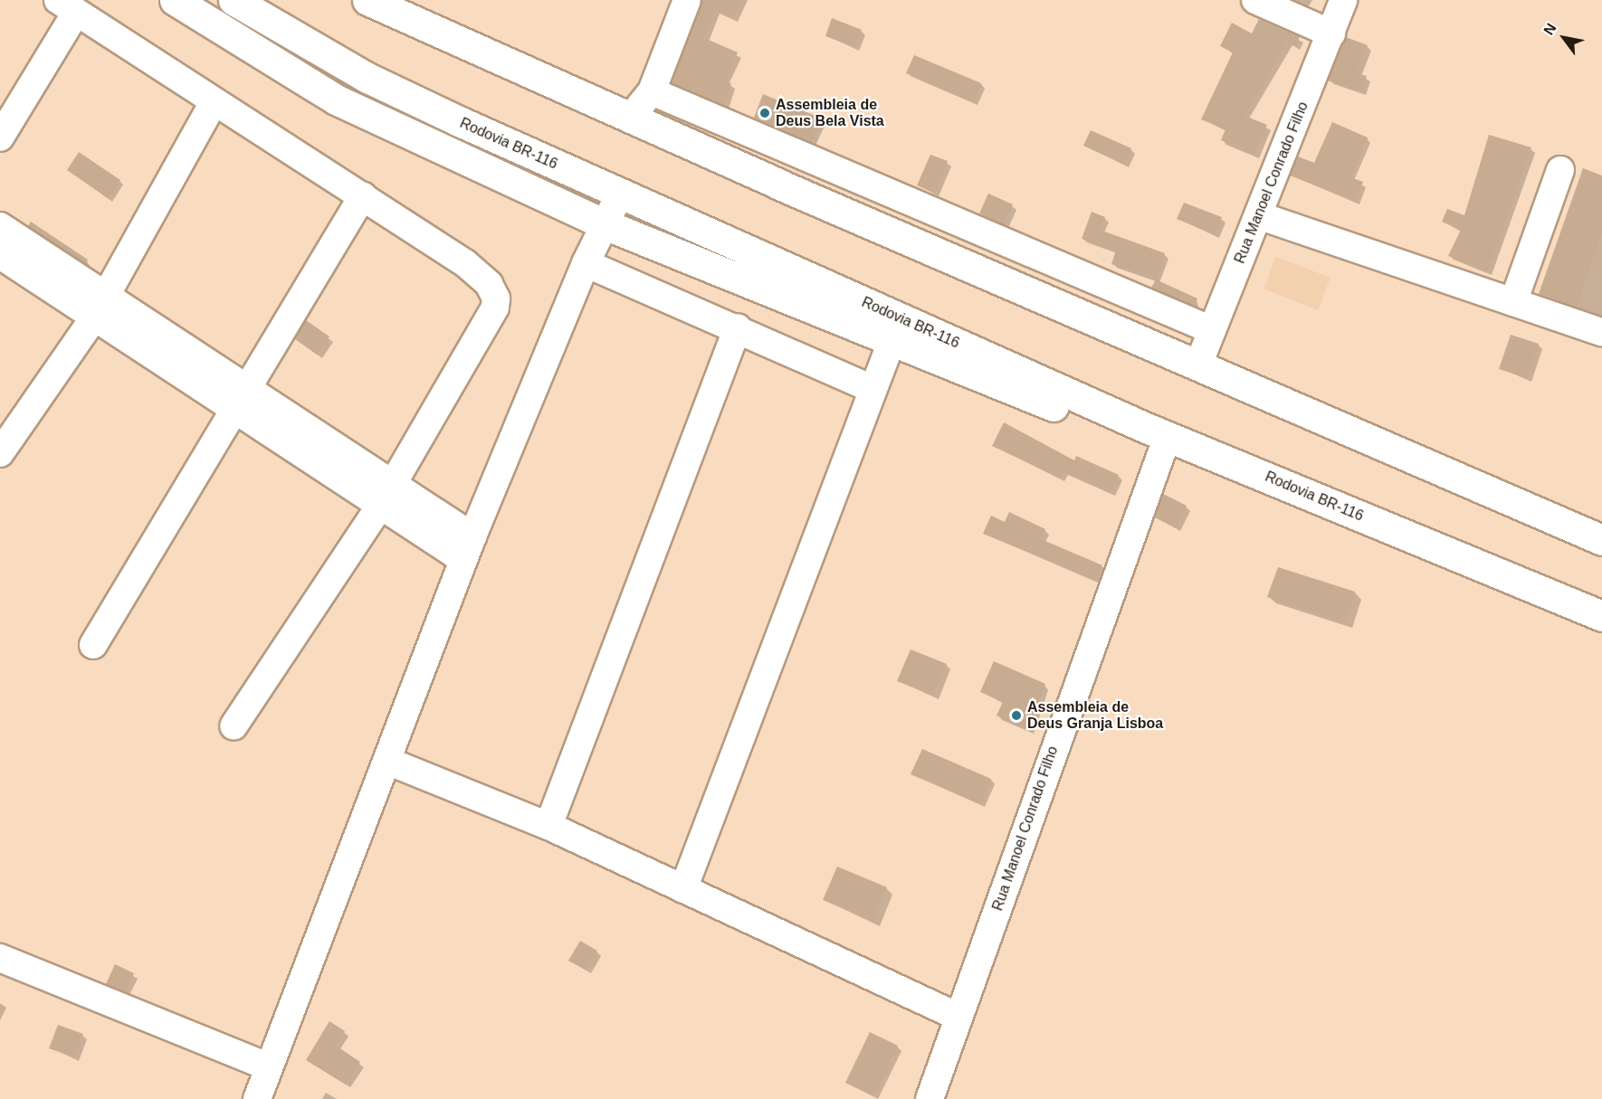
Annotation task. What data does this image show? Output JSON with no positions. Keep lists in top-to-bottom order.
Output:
{
  "streets": {
    "highway": ["Rodovia BR-116"],
    "street": ["Rua Manoel Conrado Filho"]
  },
  "crossings": [
    ["Rodovia BR-116", "Rua Manoel Conrado Filho"]
  ],
  "places": ["Assembleia de Deus Bela Vista", "Assembleia de Deus Granja Lisboa"],
  "north": "top left"
}
